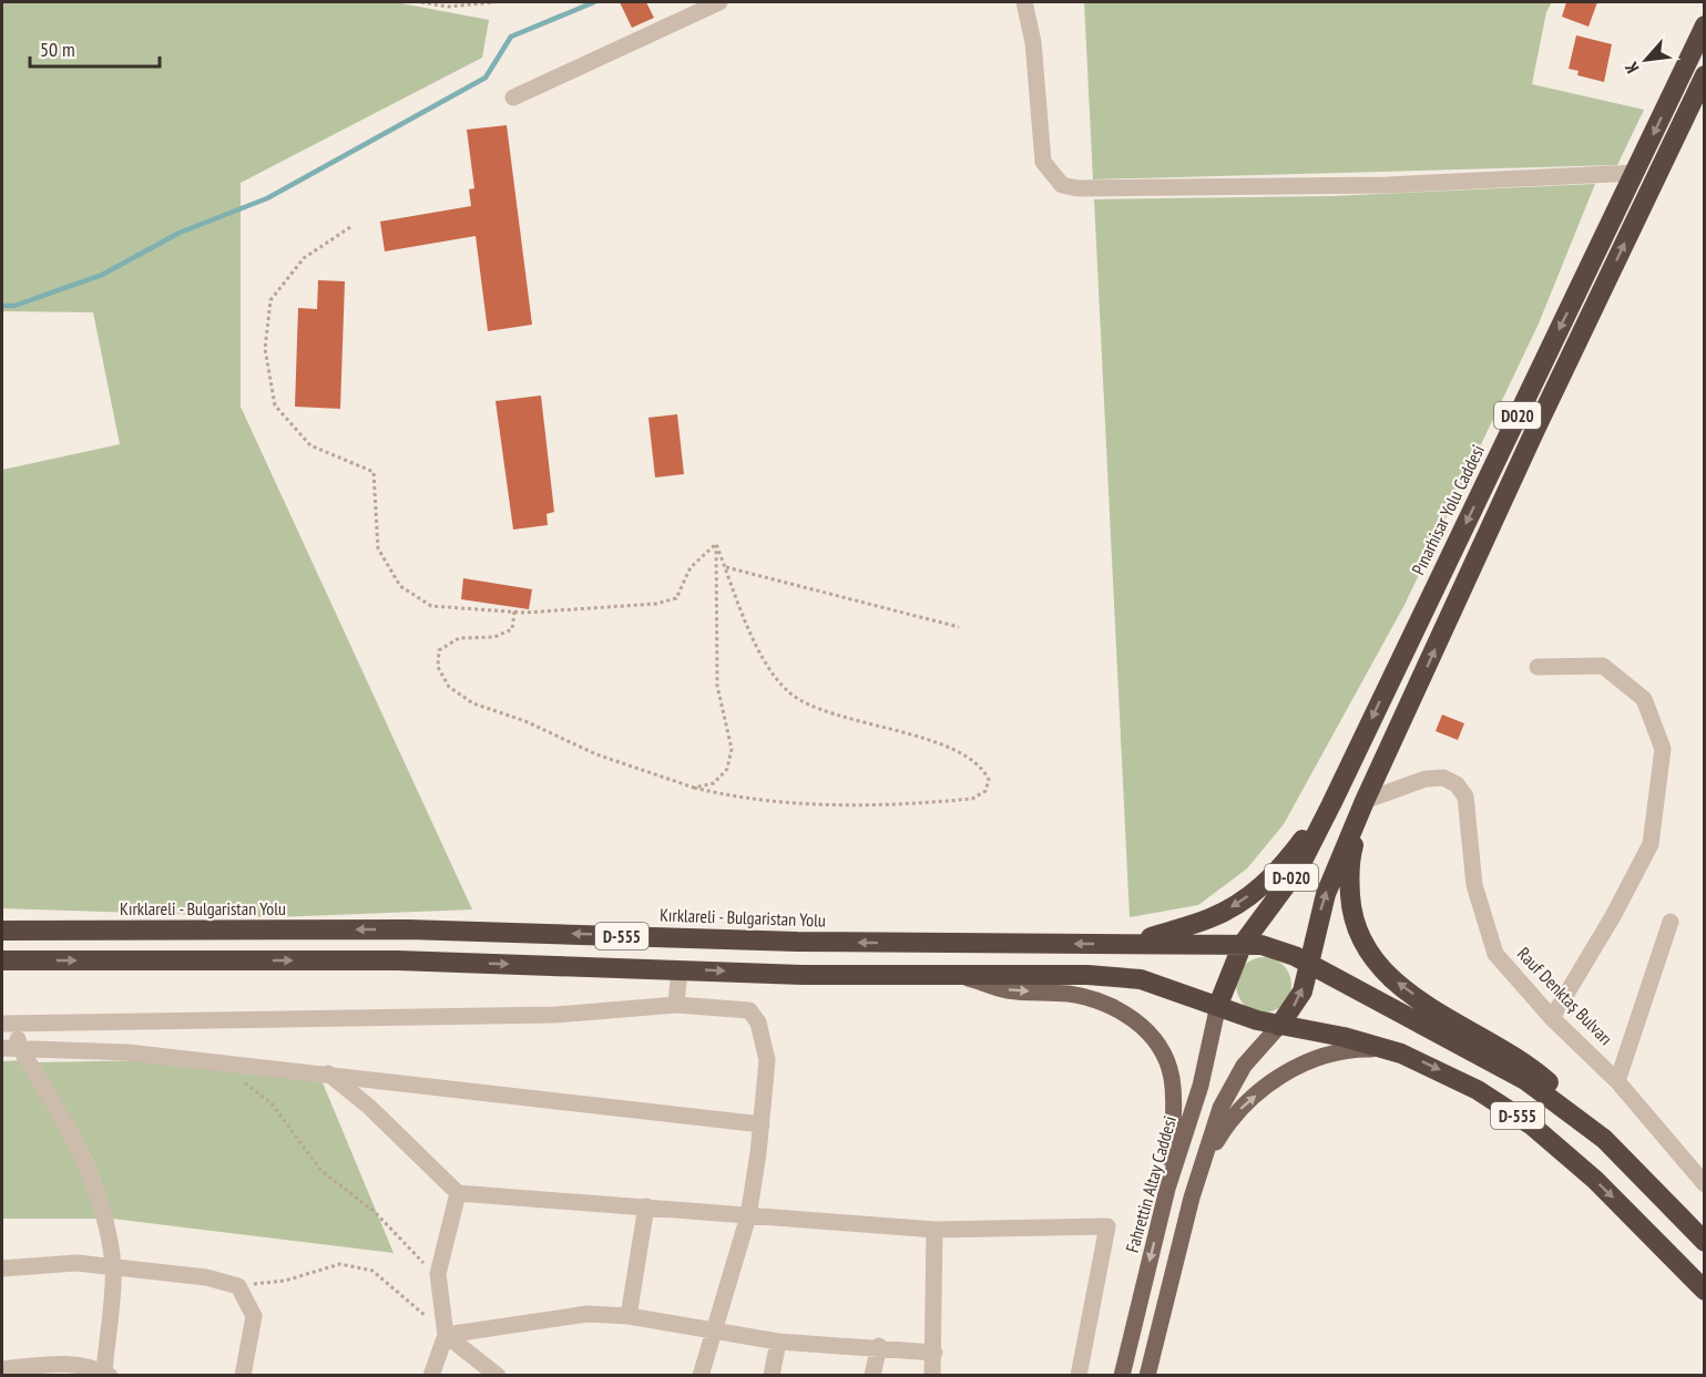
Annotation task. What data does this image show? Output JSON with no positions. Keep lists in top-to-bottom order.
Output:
{
  "streets": {
    "highway": [
      "D020",
      "Pınarhisar Yolu Caddesi",
      "D-020",
      "Kırklareli - Bulgaristan Yolu",
      "D-555"
    ],
    "main road": ["Fahrettin Altay Caddesi"],
    "street": ["Rauf Denktaş Bulvarı"]
  },
  "crossings": [
    ["D020", "Rauf Denktaş Bulvarı"],
    ["Pınarhisar Yolu Caddesi", "Kırklareli - Bulgaristan Yolu"],
    ["Pınarhisar Yolu Caddesi", "D-555"],
    ["Pınarhisar Yolu Caddesi", "Fahrettin Altay Caddesi"],
    ["Kırklareli - Bulgaristan Yolu", "D-555"],
    ["D-555", "Fahrettin Altay Caddesi"]
  ],
  "scale_bar": "50 m",
  "north": "bottom left"
}
